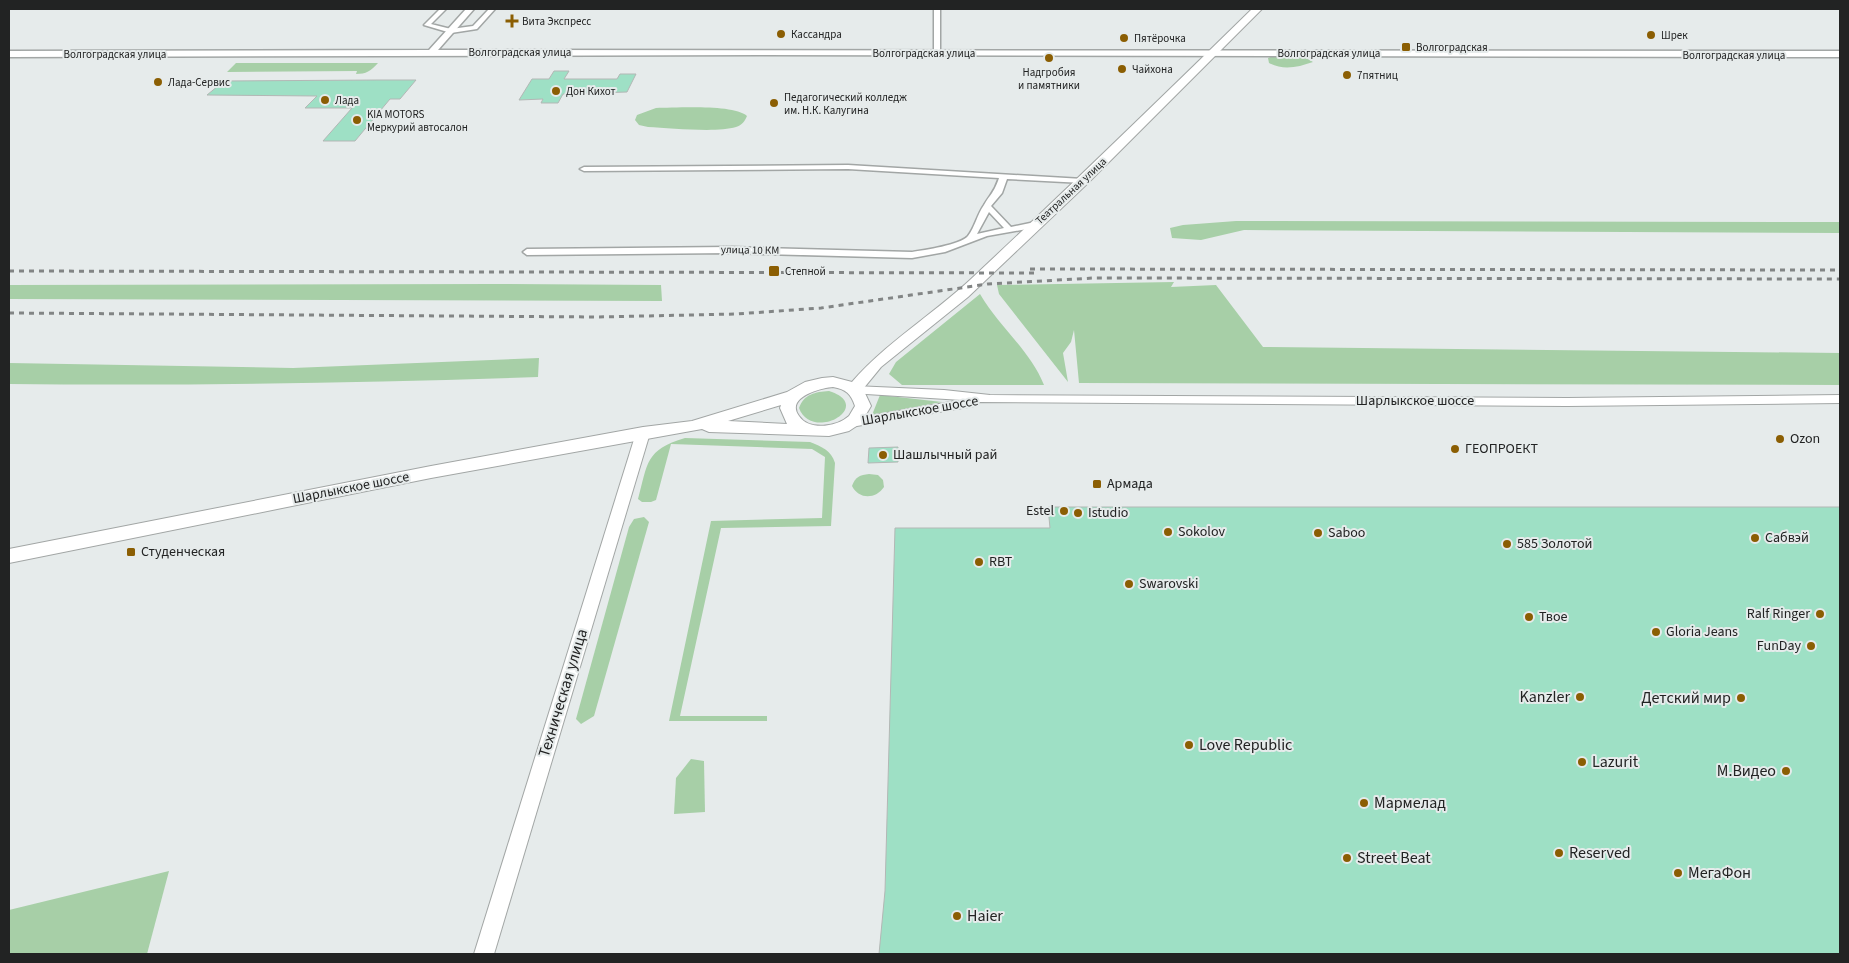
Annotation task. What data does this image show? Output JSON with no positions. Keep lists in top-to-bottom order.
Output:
{
  "streets": {
    "main road": ["Волгоградская улица", "Театральная улица", "Шарлыкское шоссе"],
    "street": ["улица 10 КМ", "Техническая улица"]
  },
  "crossings": [
    ["Волгоградская улица", "Театральная улица"],
    ["Театральная улица", "улица 10 КМ"],
    ["Театральная улица", "Шарлыкское шоссе"],
    ["Шарлыкское шоссе", "Техническая улица"]
  ],
  "places": {
    "health": ["Вита Экспресс"],
    "other": [
      "Кассандра",
      "Шрек",
      "Пятёрочка",
      "Надгробия и памятники",
      "Чайхона",
      "7пятниц",
      "Лада-Сервис",
      "Дон Кихот",
      "Лада",
      "Педагогический колледж им. Н.К. Калугина",
      "KIA MOTORS Меркурий автосалон",
      "Ozon",
      "ГЕОПРОЕКТ",
      "Шашлычный рай",
      "Estel",
      "Istudio",
      "Sokolov",
      "Saboo",
      "Сабвэй",
      "585 Золотой",
      "RBT",
      "Swarovski",
      "Ralf Ringer",
      "Твое",
      "Gloria Jeans",
      "FunDay",
      "Kanzler",
      "Детский мир",
      "Love Republic",
      "Lazurit",
      "М.Видео",
      "Мармелад",
      "Reserved",
      "Street Beat",
      "МегаФон",
      "Haier"
    ],
    "transit": [
      "Волгоградская",
      "Степной",
      "Армада",
      "Студенческая"
    ]
  }
}
